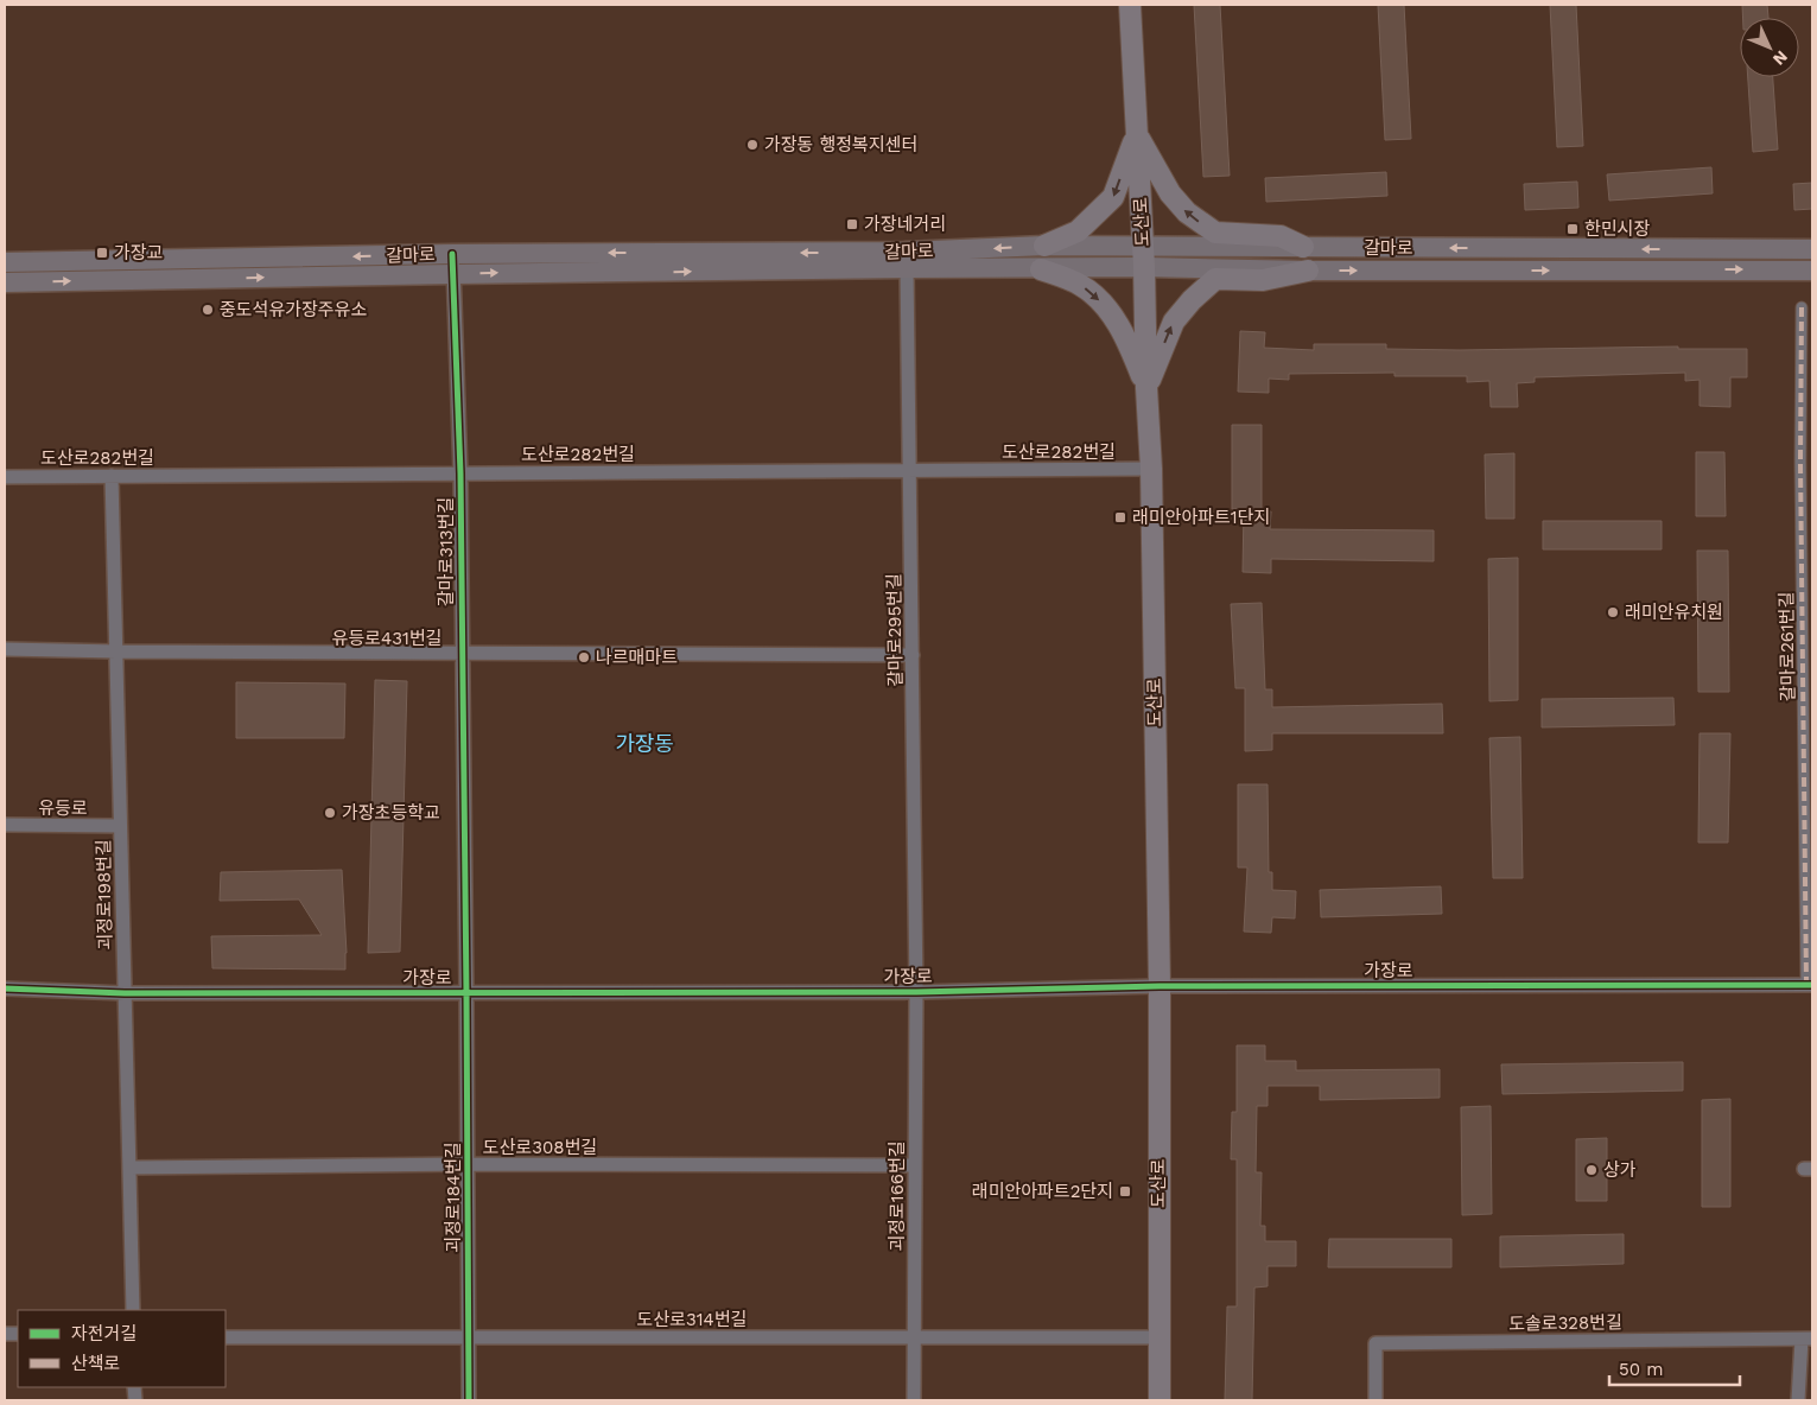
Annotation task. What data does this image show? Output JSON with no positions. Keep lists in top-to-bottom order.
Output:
{
  "streets": {
    "main road": ["도산로", "갈마로"],
    "street": [
      "도산로282번길",
      "갈마로313번길",
      "갈마로295번길",
      "유등로431번길",
      "갈마로261번길",
      "유등로",
      "괴정로198번길",
      "가장로",
      "도산로308번길",
      "괴정로166번길",
      "괴정로184번길",
      "도산로314번길",
      "도솔로328번길"
    ]
  },
  "crossings": [
    ["도산로", "갈마로"],
    ["도산로", "도산로282번길"],
    ["도산로", "가장로"],
    ["도산로", "도산로314번길"],
    ["갈마로", "갈마로313번길"],
    ["갈마로", "갈마로295번길"],
    ["도산로282번길", "갈마로313번길"],
    ["도산로282번길", "갈마로295번길"],
    ["도산로282번길", "괴정로198번길"],
    ["갈마로313번길", "유등로431번길"],
    ["갈마로313번길", "가장로"],
    ["갈마로313번길", "괴정로184번길"],
    ["갈마로295번길", "유등로431번길"],
    ["갈마로295번길", "가장로"],
    ["갈마로295번길", "괴정로166번길"],
    ["유등로431번길", "괴정로198번길"],
    ["갈마로261번길", "가장로"],
    ["유등로", "괴정로198번길"],
    ["괴정로198번길", "가장로"],
    ["괴정로198번길", "도산로308번길"],
    ["가장로", "괴정로166번길"],
    ["가장로", "괴정로184번길"],
    ["도산로308번길", "괴정로166번길"],
    ["도산로308번길", "괴정로184번길"],
    ["괴정로166번길", "도산로314번길"],
    ["괴정로184번길", "도산로314번길"]
  ],
  "districts": ["가장동"],
  "places": {
    "other": [
      "가장동 행정복지센터",
      "중도석유가장주유소",
      "래미안유치원",
      "나르매마트",
      "가장초등학교",
      "상가"
    ],
    "transit": [
      "가장네거리",
      "한민시장",
      "가장교",
      "래미안아파트1단지",
      "래미안아파트2단지"
    ]
  },
  "legend": ["자전거길", "산책로"],
  "scale_bar": "50 m",
  "north": "bottom right"
}
